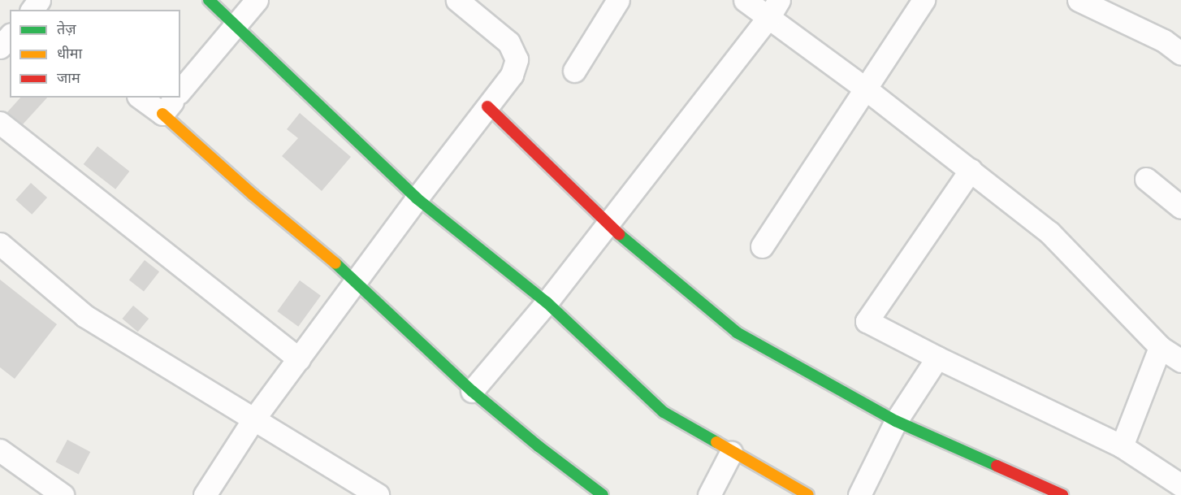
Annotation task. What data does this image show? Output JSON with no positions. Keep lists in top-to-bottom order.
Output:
{
  "legend": ["तेज़", "धीमा", "जाम"]
}
